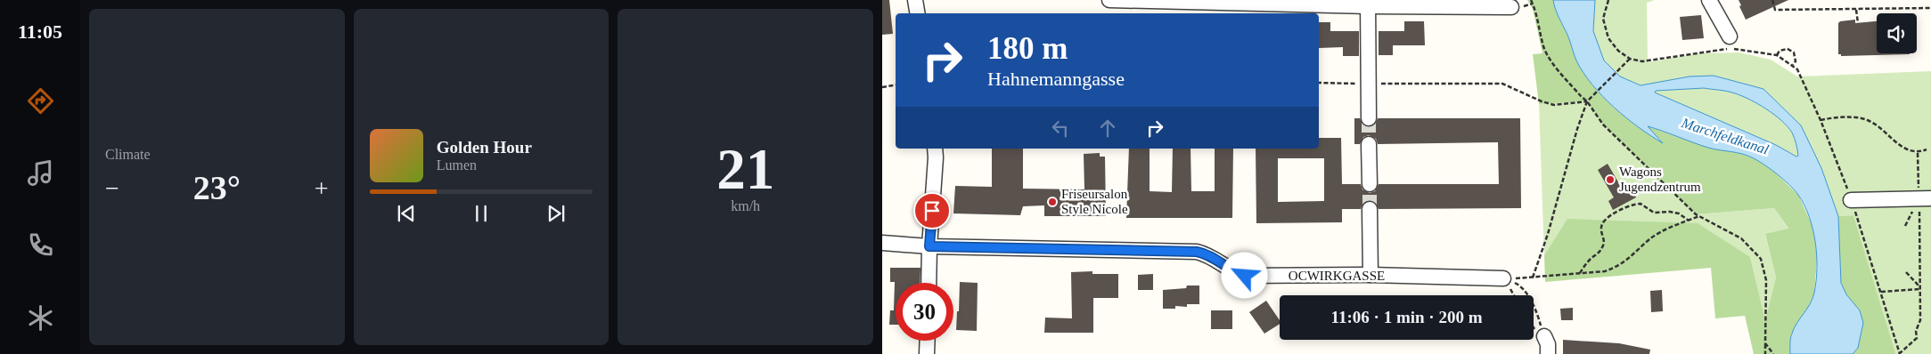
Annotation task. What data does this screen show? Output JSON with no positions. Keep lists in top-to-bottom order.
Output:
{
  "streets": {
    "street": ["OCWIRKGASSE"]
  },
  "water": ["Marchfeldkanal"],
  "places": ["Wagons Jugendzentrum", "Friseursalon Style Nicole"],
  "page": {
    "tabs": "11:05",
    "tile": [
      "Climate",
      ["21", "km/h"]
    ],
    "turn": ["180 m", "Hahnemanngasse"],
    "song": ["Golden Hour", "Lumen"],
    "heat": ["−", "23°", "+"],
    "limit": "30",
    "trip": "11:06 · 1 min · 200 m"
  }
}
